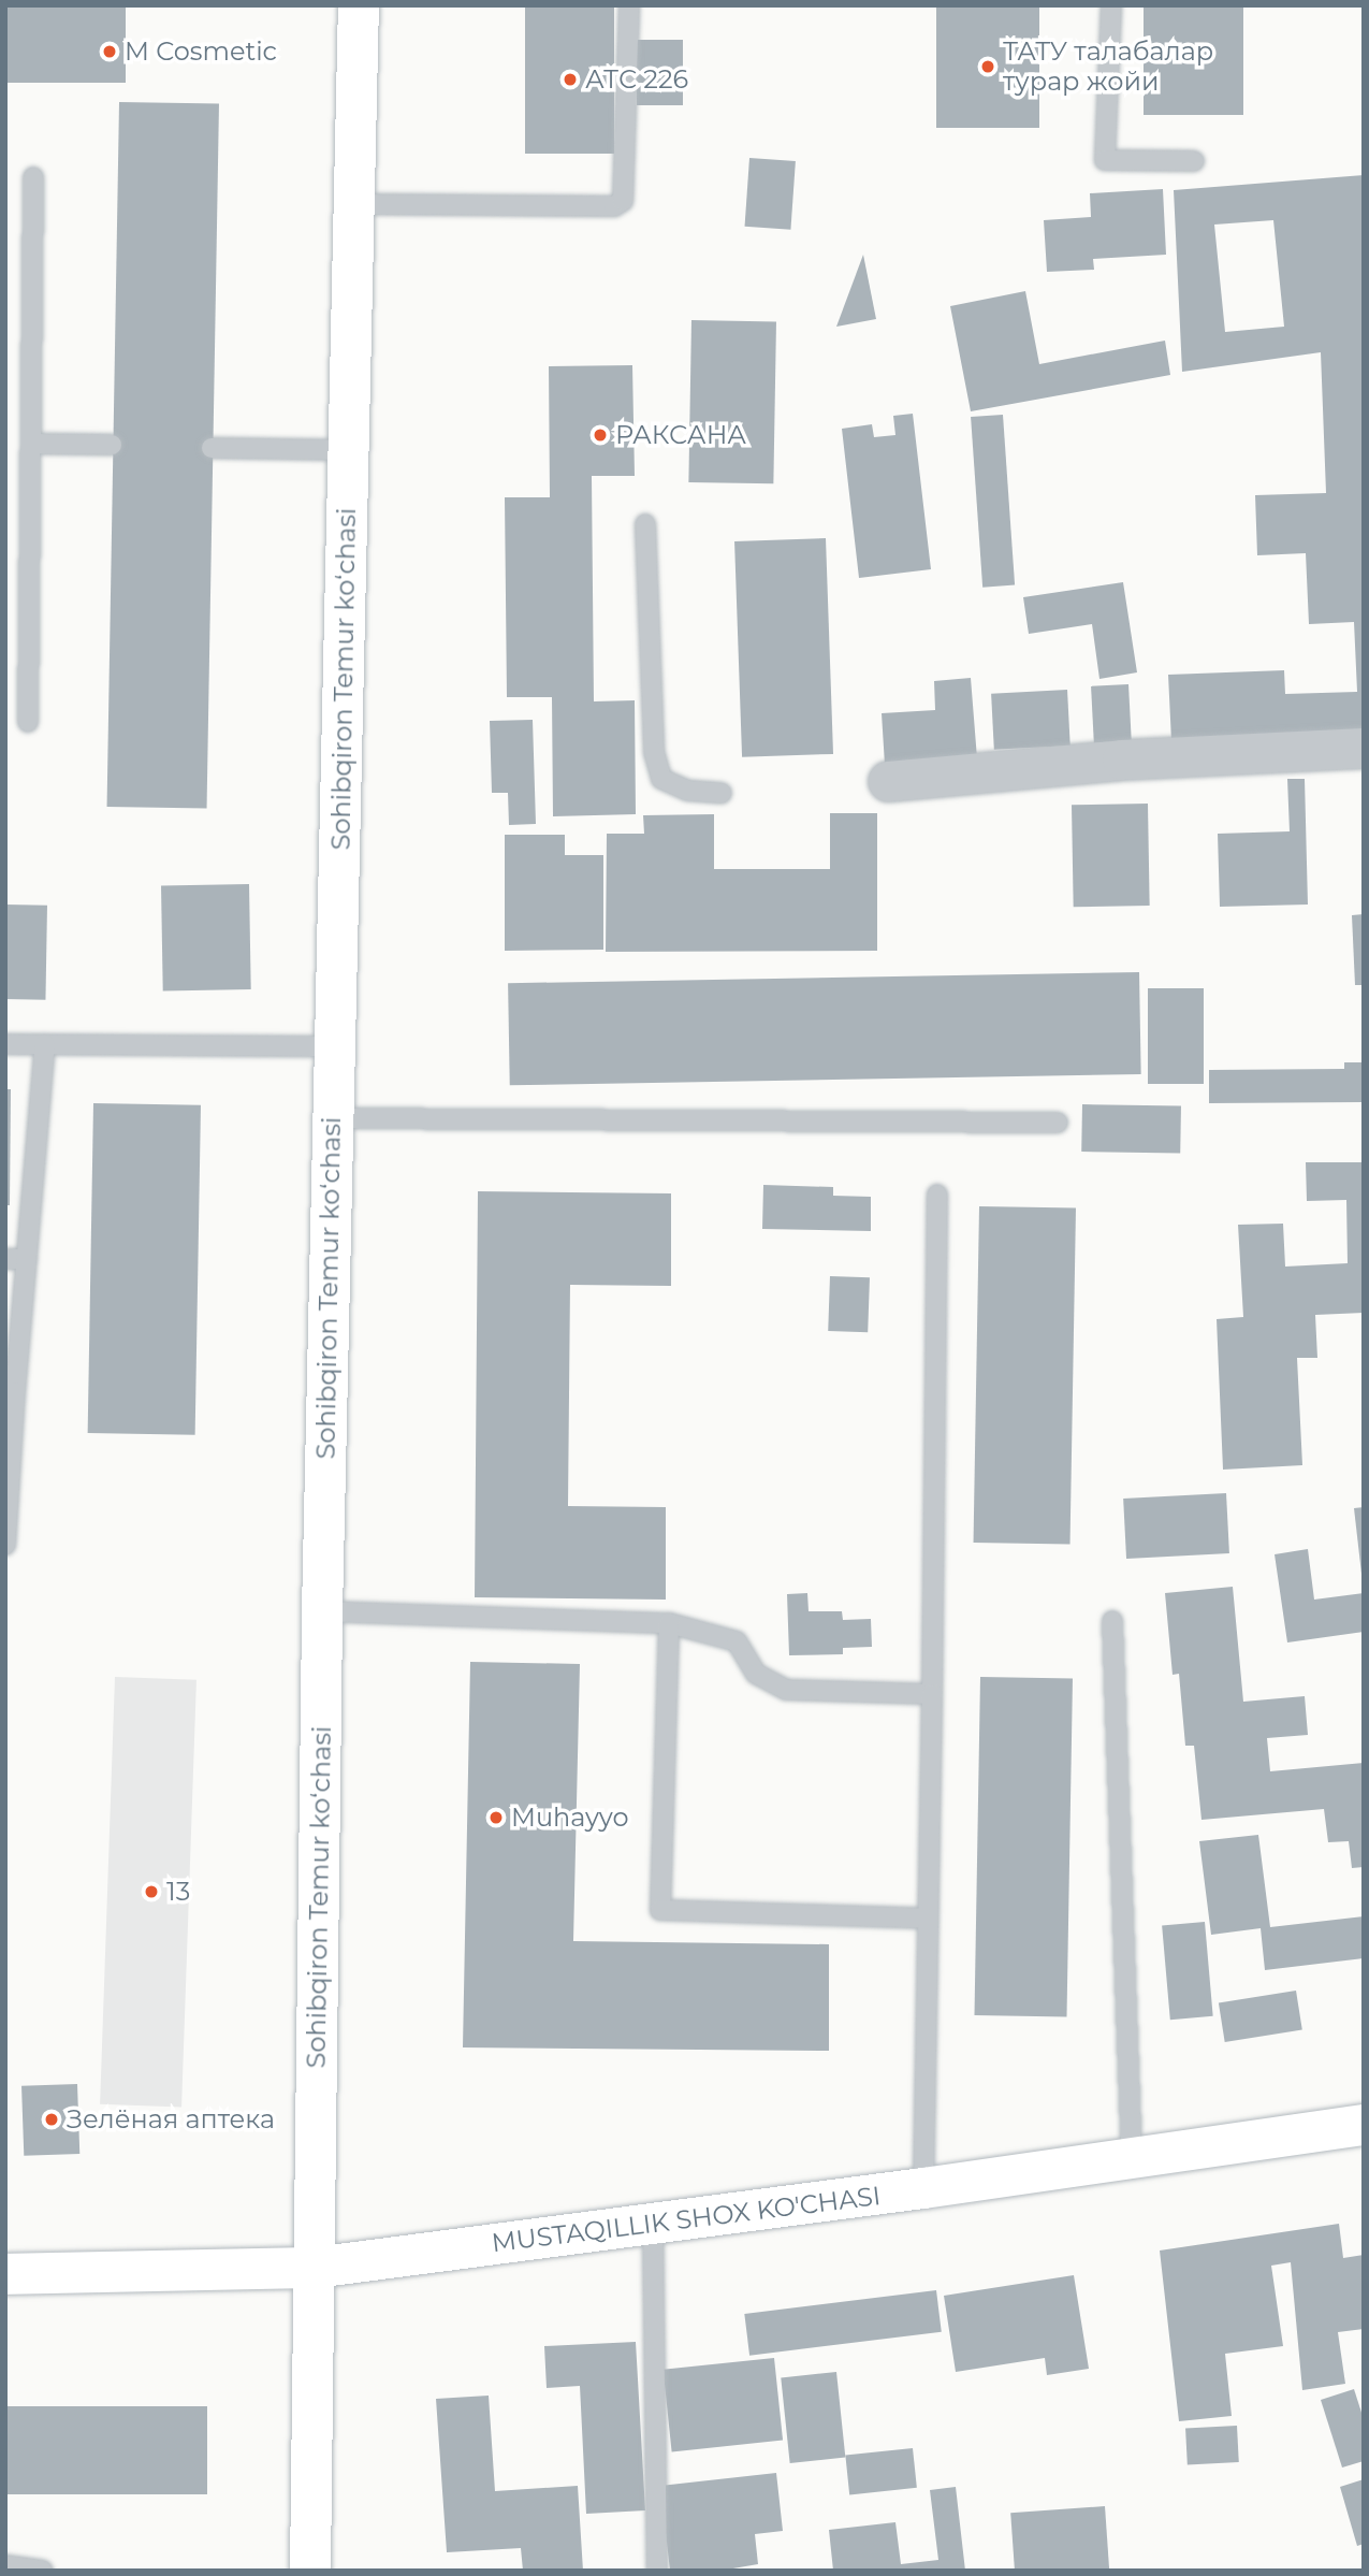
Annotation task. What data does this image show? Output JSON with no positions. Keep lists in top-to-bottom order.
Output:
{
  "streets": {
    "main road": ["Sohibqiron Temur koʻchasi", "MUSTAQILLIK SHOX KO'CHASI"]
  },
  "crossings": [
    ["Sohibqiron Temur koʻchasi", "MUSTAQILLIK SHOX KO'CHASI"]
  ],
  "places": [
    "M Cosmetic",
    "ТАТУ талабалар турар жойи",
    "АТС 226",
    "РАКСАНА",
    "Muhayyo",
    "13",
    "Зелёная аптека"
  ]
}
